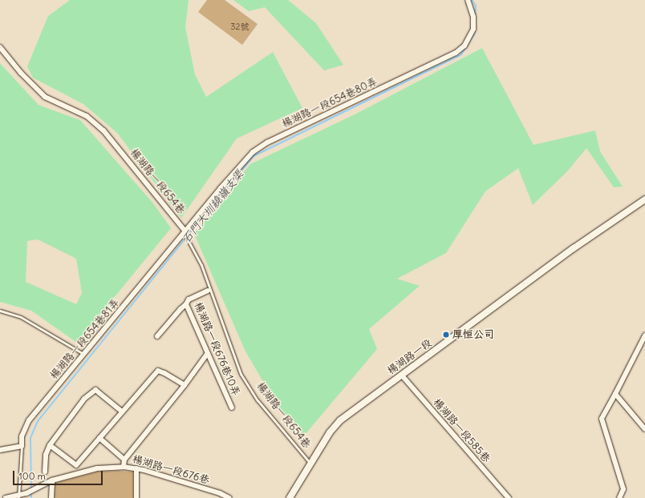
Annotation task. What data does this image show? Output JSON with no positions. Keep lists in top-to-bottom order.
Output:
{
  "streets": {
    "street": [
      "楊湖路一段654巷80弄",
      "楊湖路一段654巷",
      "楊湖路一段654巷81弄",
      "楊湖路一段676巷10弄",
      "楊湖路一段",
      "楊湖路一段585巷",
      "楊湖路一段676巷"
    ]
  },
  "crossings": [
    ["楊湖路一段654巷80弄", "楊湖路一段654巷"],
    ["楊湖路一段654巷80弄", "楊湖路一段654巷81弄"],
    ["楊湖路一段654巷", "楊湖路一段654巷81弄"],
    ["楊湖路一段654巷", "楊湖路一段"],
    ["楊湖路一段", "楊湖路一段585巷"]
  ],
  "water": ["石門大圳繞嶺支渠"],
  "places": ["厚恒公司"],
  "house_numbers": ["32號"],
  "scale_bar": "100 m"
}
